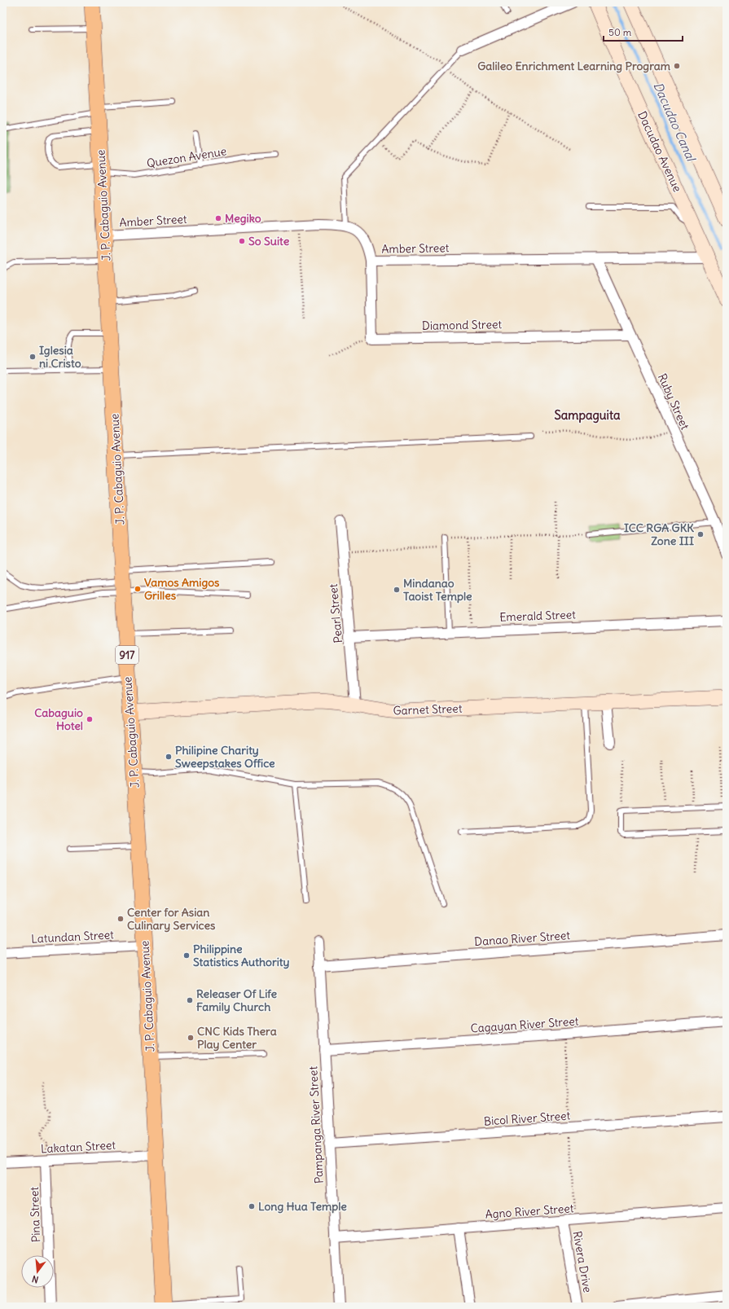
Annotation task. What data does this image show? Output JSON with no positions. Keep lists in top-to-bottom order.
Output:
{
  "streets": {
    "main road": ["J. P. Cabaguio Avenue", "917"],
    "street": [
      "Dacudao Avenue",
      "Amber Street",
      "Diamond Street",
      "Ruby Street",
      "Pearl Street",
      "Emerald Street",
      "Garnet Street",
      "Latundan Street",
      "Danao River Street",
      "Cagayan River Street",
      "Bicol River Street",
      "Pampanga River Street",
      "Lakatan Street",
      "Agno River Street",
      "Pina Street",
      "Rivera Drive"
    ],
    "lane": ["Quezon Avenue"]
  },
  "crossings": [
    ["Dacudao Avenue", "Amber Street"],
    ["Quezon Avenue", "J. P. Cabaguio Avenue"],
    ["J. P. Cabaguio Avenue", "Amber Street"],
    ["J. P. Cabaguio Avenue", "Garnet Street"],
    ["J. P. Cabaguio Avenue", "Latundan Street"],
    ["J. P. Cabaguio Avenue", "Lakatan Street"],
    ["Amber Street", "Ruby Street"],
    ["Diamond Street", "Ruby Street"],
    ["Pearl Street", "Emerald Street"],
    ["Pearl Street", "Garnet Street"],
    ["Danao River Street", "Pampanga River Street"],
    ["Cagayan River Street", "Pampanga River Street"],
    ["Bicol River Street", "Pampanga River Street"],
    ["Pampanga River Street", "Agno River Street"],
    ["Lakatan Street", "Pina Street"],
    ["Agno River Street", "Rivera Drive"]
  ],
  "districts": ["Sampaguita"],
  "water": ["Dacudao Canal"],
  "places": [
    "Galileo Enrichment Learning Program",
    "Megiko",
    "So Suite",
    "Iglesia ni Cristo",
    "ICC RGA GKK Zone III",
    "Vamos Amigos Grilles",
    "Mindanao Taoist Temple",
    "Cabaguio Hotel",
    "Philipine Charity Sweepstakes Office",
    "Center for Asian Culinary Services",
    "Philippine Statistics Authority",
    "Releaser Of Life Family Church",
    "CNC Kids Thera Play Center",
    "Long Hua Temple"
  ],
  "scale_bar": "50 m",
  "north": "bottom"
}
